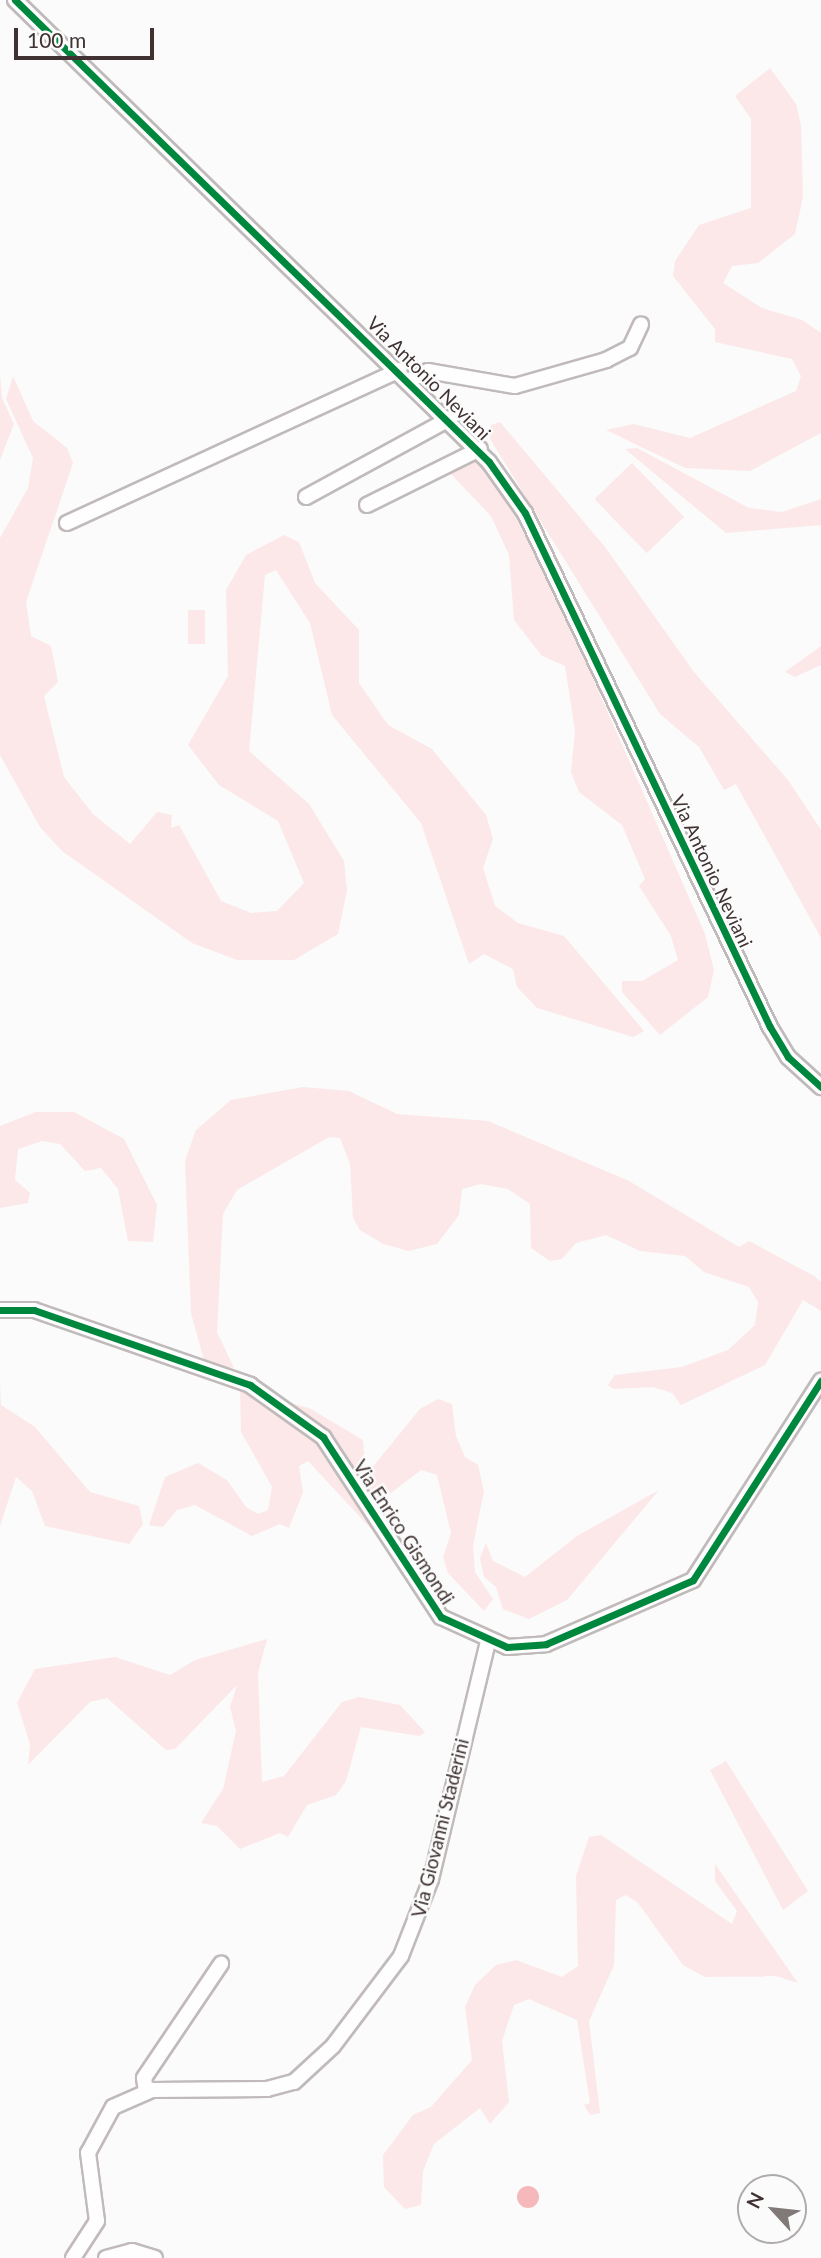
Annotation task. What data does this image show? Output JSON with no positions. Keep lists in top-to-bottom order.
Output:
{
  "streets": {
    "street": ["Via Antonio Neviani", "Via Enrico Gismondi", "Via Giovanni Staderini"]
  },
  "crossings": [
    ["Via Enrico Gismondi", "Via Giovanni Staderini"]
  ],
  "scale_bar": "100 m",
  "north": "top left"
}
